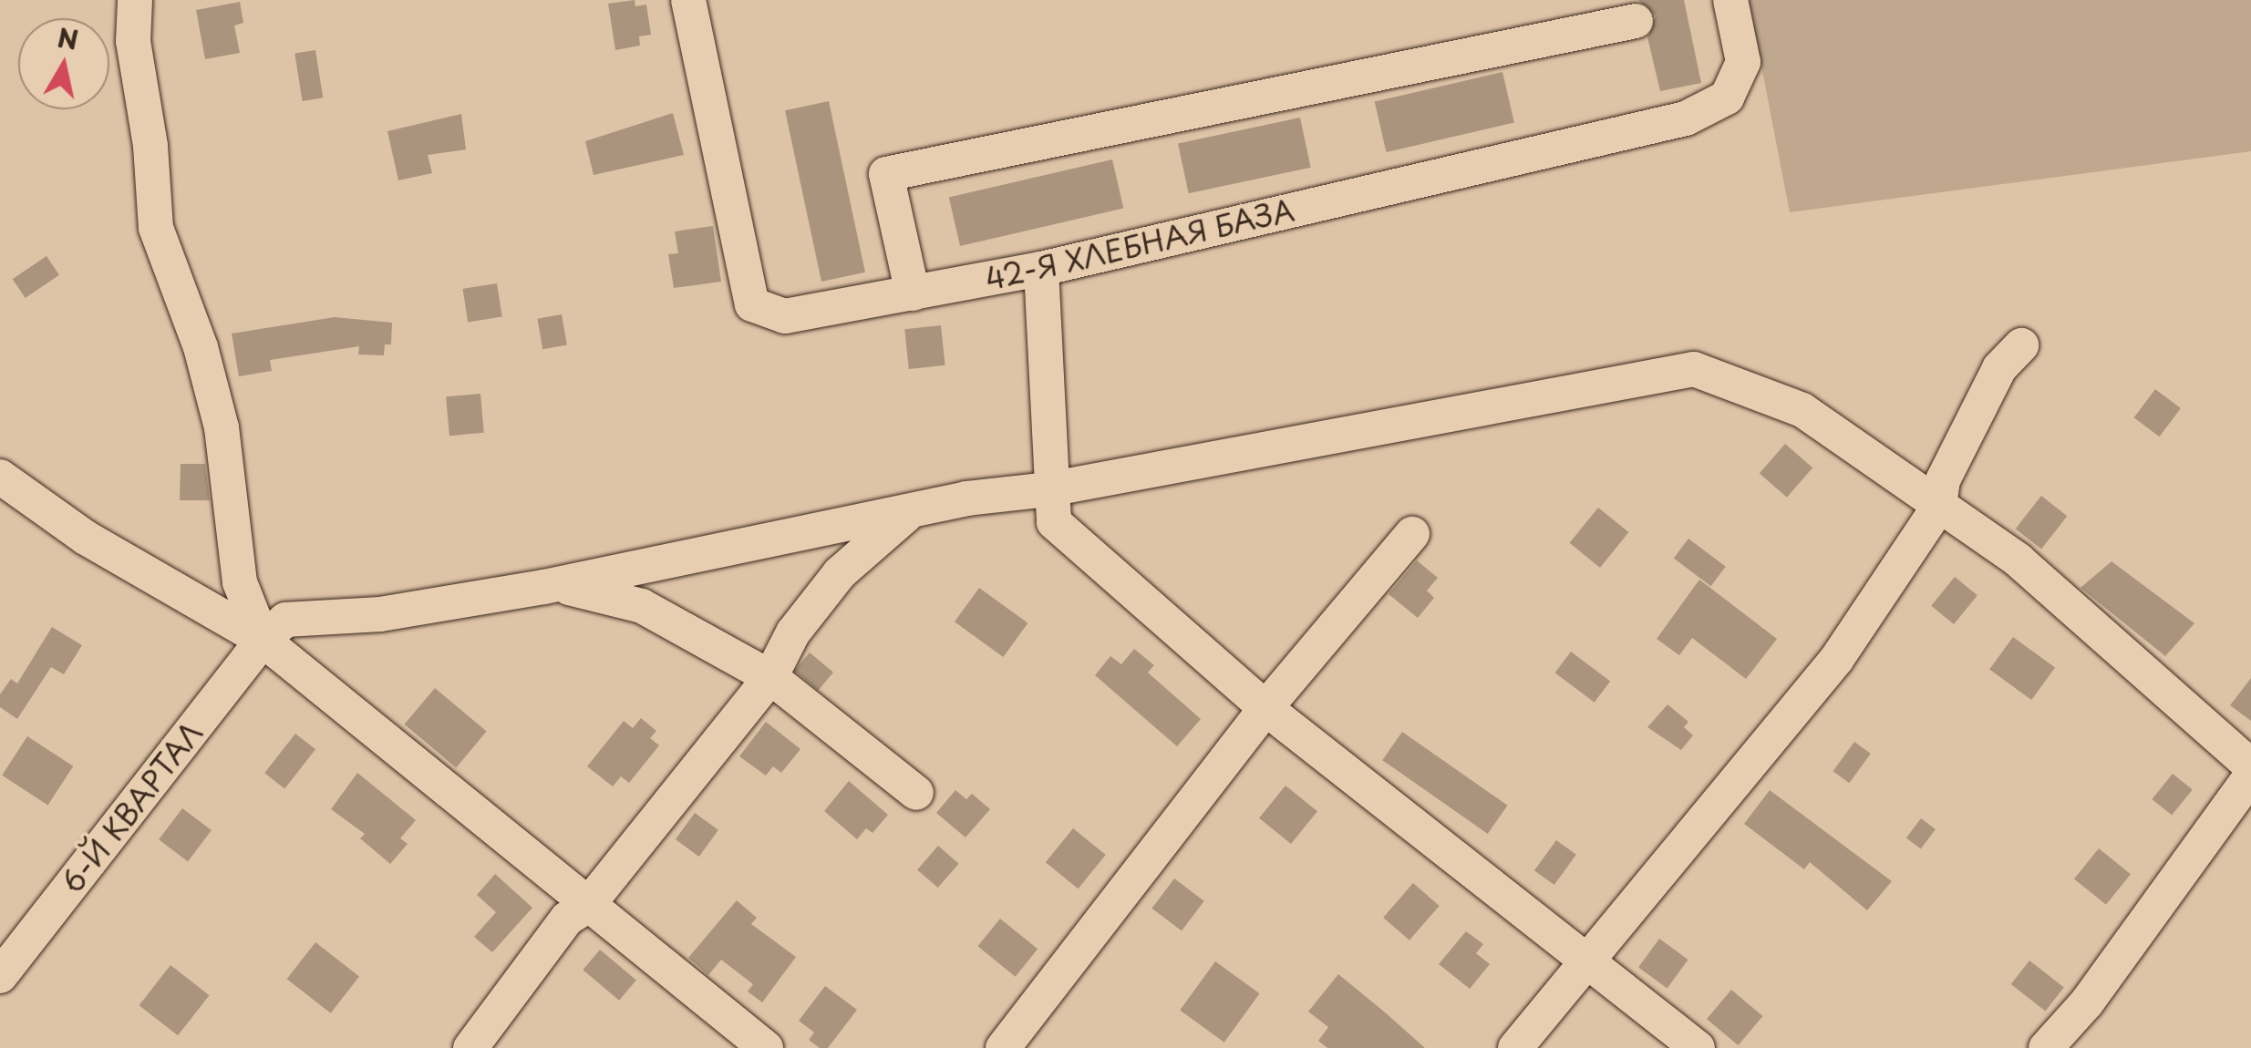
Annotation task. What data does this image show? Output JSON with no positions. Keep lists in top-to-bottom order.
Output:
{
  "streets": {
    "street": ["42-Я ХЛЕБНАЯ БАЗА", "6-Й КВАРТАЛ"]
  },
  "north": "top"
}
